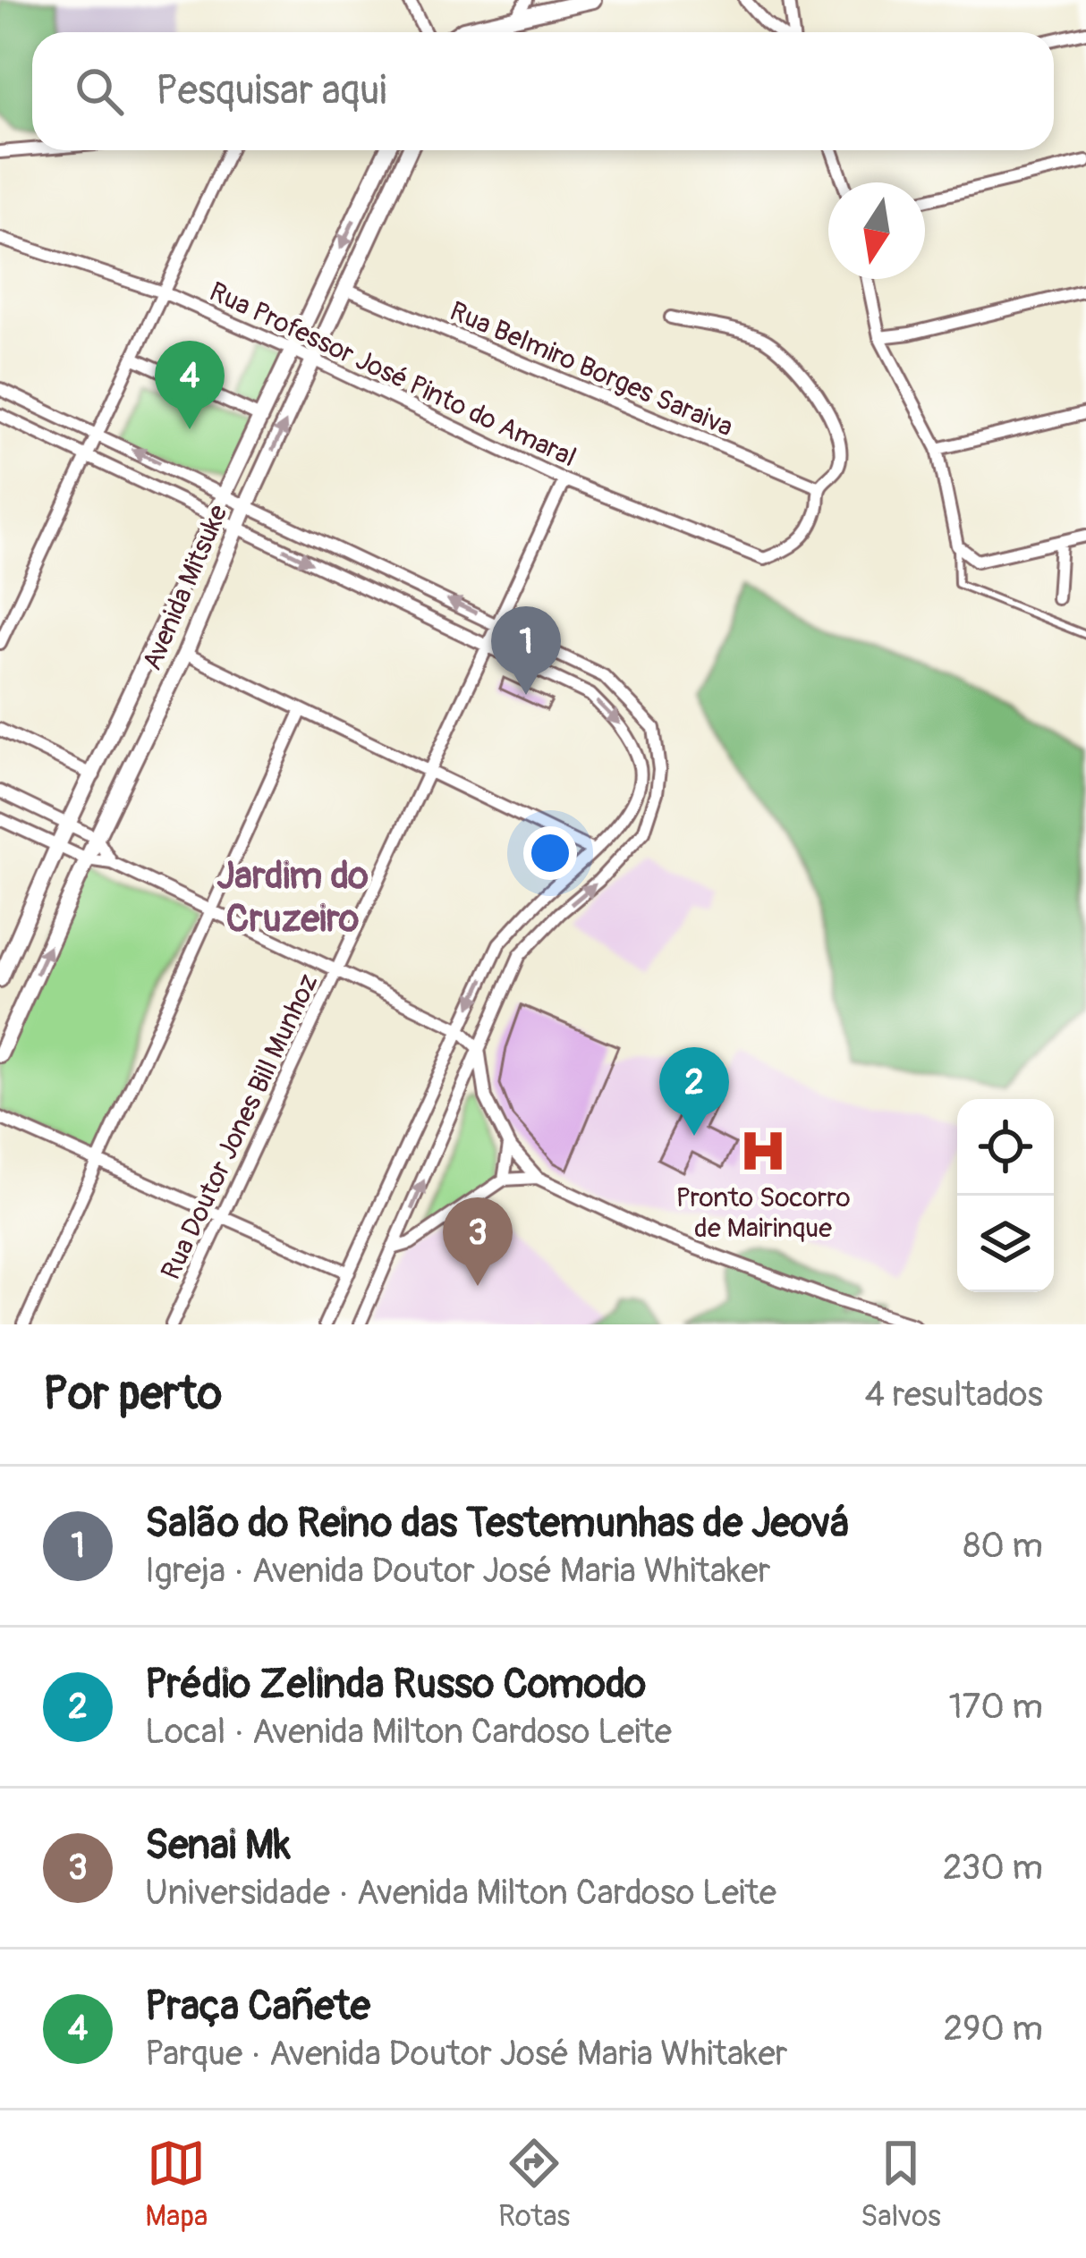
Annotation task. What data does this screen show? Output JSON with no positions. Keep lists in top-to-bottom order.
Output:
{
  "streets": {
    "main road": ["Avenida Mitsuke"],
    "street": ["Rua Belmiro Borges Saraiva", "Rua Professor José Pinto do Amaral", "Rua Doutor Jones Bill Munhoz"]
  },
  "crossings": [
    ["Rua Belmiro Borges Saraiva", "Rua Professor José Pinto do Amaral"],
    ["Rua Belmiro Borges Saraiva", "Avenida Mitsuke"],
    ["Rua Professor José Pinto do Amaral", "Avenida Mitsuke"],
    ["Rua Professor José Pinto do Amaral", "Rua Doutor Jones Bill Munhoz"]
  ],
  "districts": ["Jardim do Cruzeiro"],
  "places": {
    "hospital": ["Pronto Socorro de Mairinque"]
  },
  "north": "bottom",
  "page": {
    "search": "Pesquisar aqui",
    "pins": [
      "4",
      "1",
      "2",
      "3"
    ],
    "heading": ["Por perto", "4 resultados"],
    "list": [
      {
        "mark": "1",
        "name": "Salão do Reino das Testemunhas de Jeová",
        "note": "Igreja · Avenida Doutor José Maria Whitaker",
        "value": "80 m"
      },
      {
        "mark": "2",
        "name": "Prédio Zelinda Russo Comodo",
        "note": "Local · Avenida Milton Cardoso Leite",
        "value": "170 m"
      },
      {
        "mark": "3",
        "name": "Senai Mk",
        "note": "Universidade · Avenida Milton Cardoso Leite",
        "value": "230 m"
      },
      {
        "mark": "4",
        "name": "Praça Cañete",
        "note": "Parque · Avenida Doutor José Maria Whitaker",
        "value": "290 m"
      }
    ],
    "nav": ["Mapa", "Rotas", "Salvos"]
  }
}
